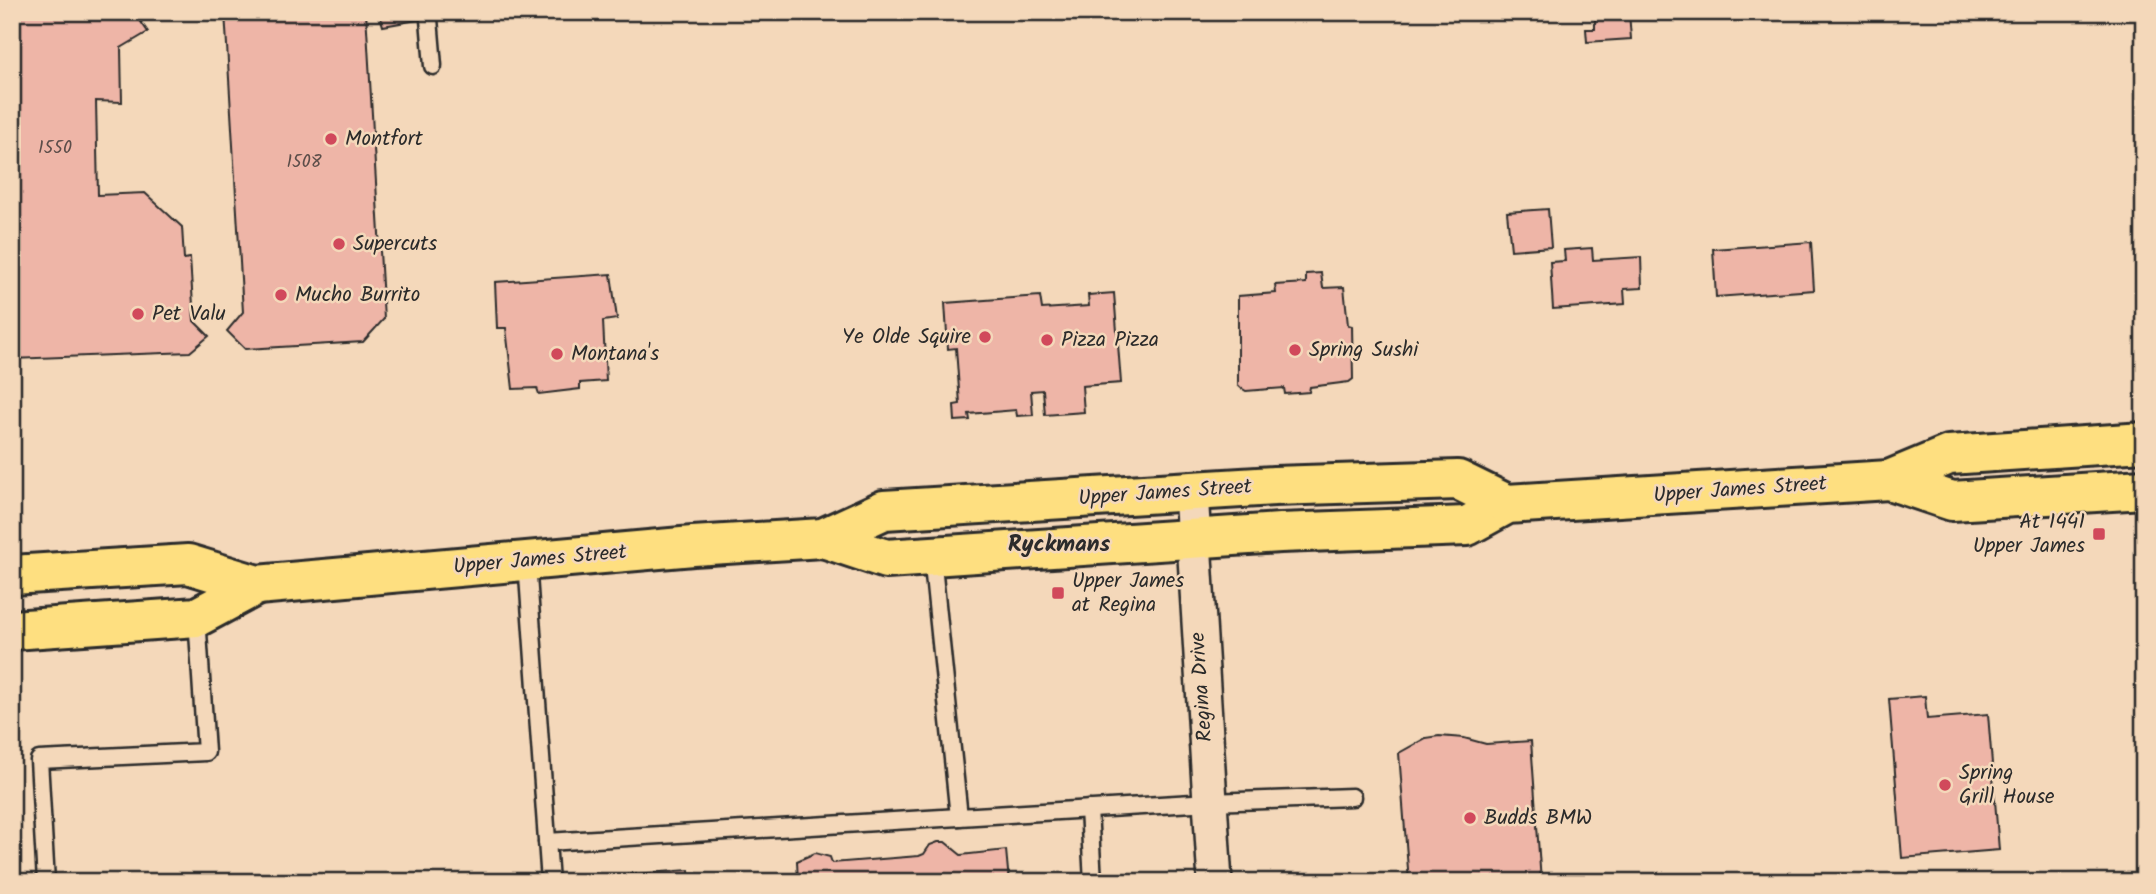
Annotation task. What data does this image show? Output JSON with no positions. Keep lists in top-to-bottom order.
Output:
{
  "streets": {
    "main road": ["Upper James Street"],
    "street": ["Regina Drive"]
  },
  "crossings": [
    ["Upper James Street", "Regina Drive"]
  ],
  "districts": ["Ryckmans"],
  "places": {
    "other": [
      "Montfort",
      "Supercuts",
      "Mucho Burrito",
      "Pet Valu",
      "Ye Olde Squire",
      "Pizza Pizza",
      "Spring Sushi",
      "Montana's",
      "Spring Grill House",
      "Budds BMW"
    ],
    "transit": ["At 1441 Upper James", "Upper James at Regina"]
  },
  "house_numbers": ["1550", "1508"]
}
